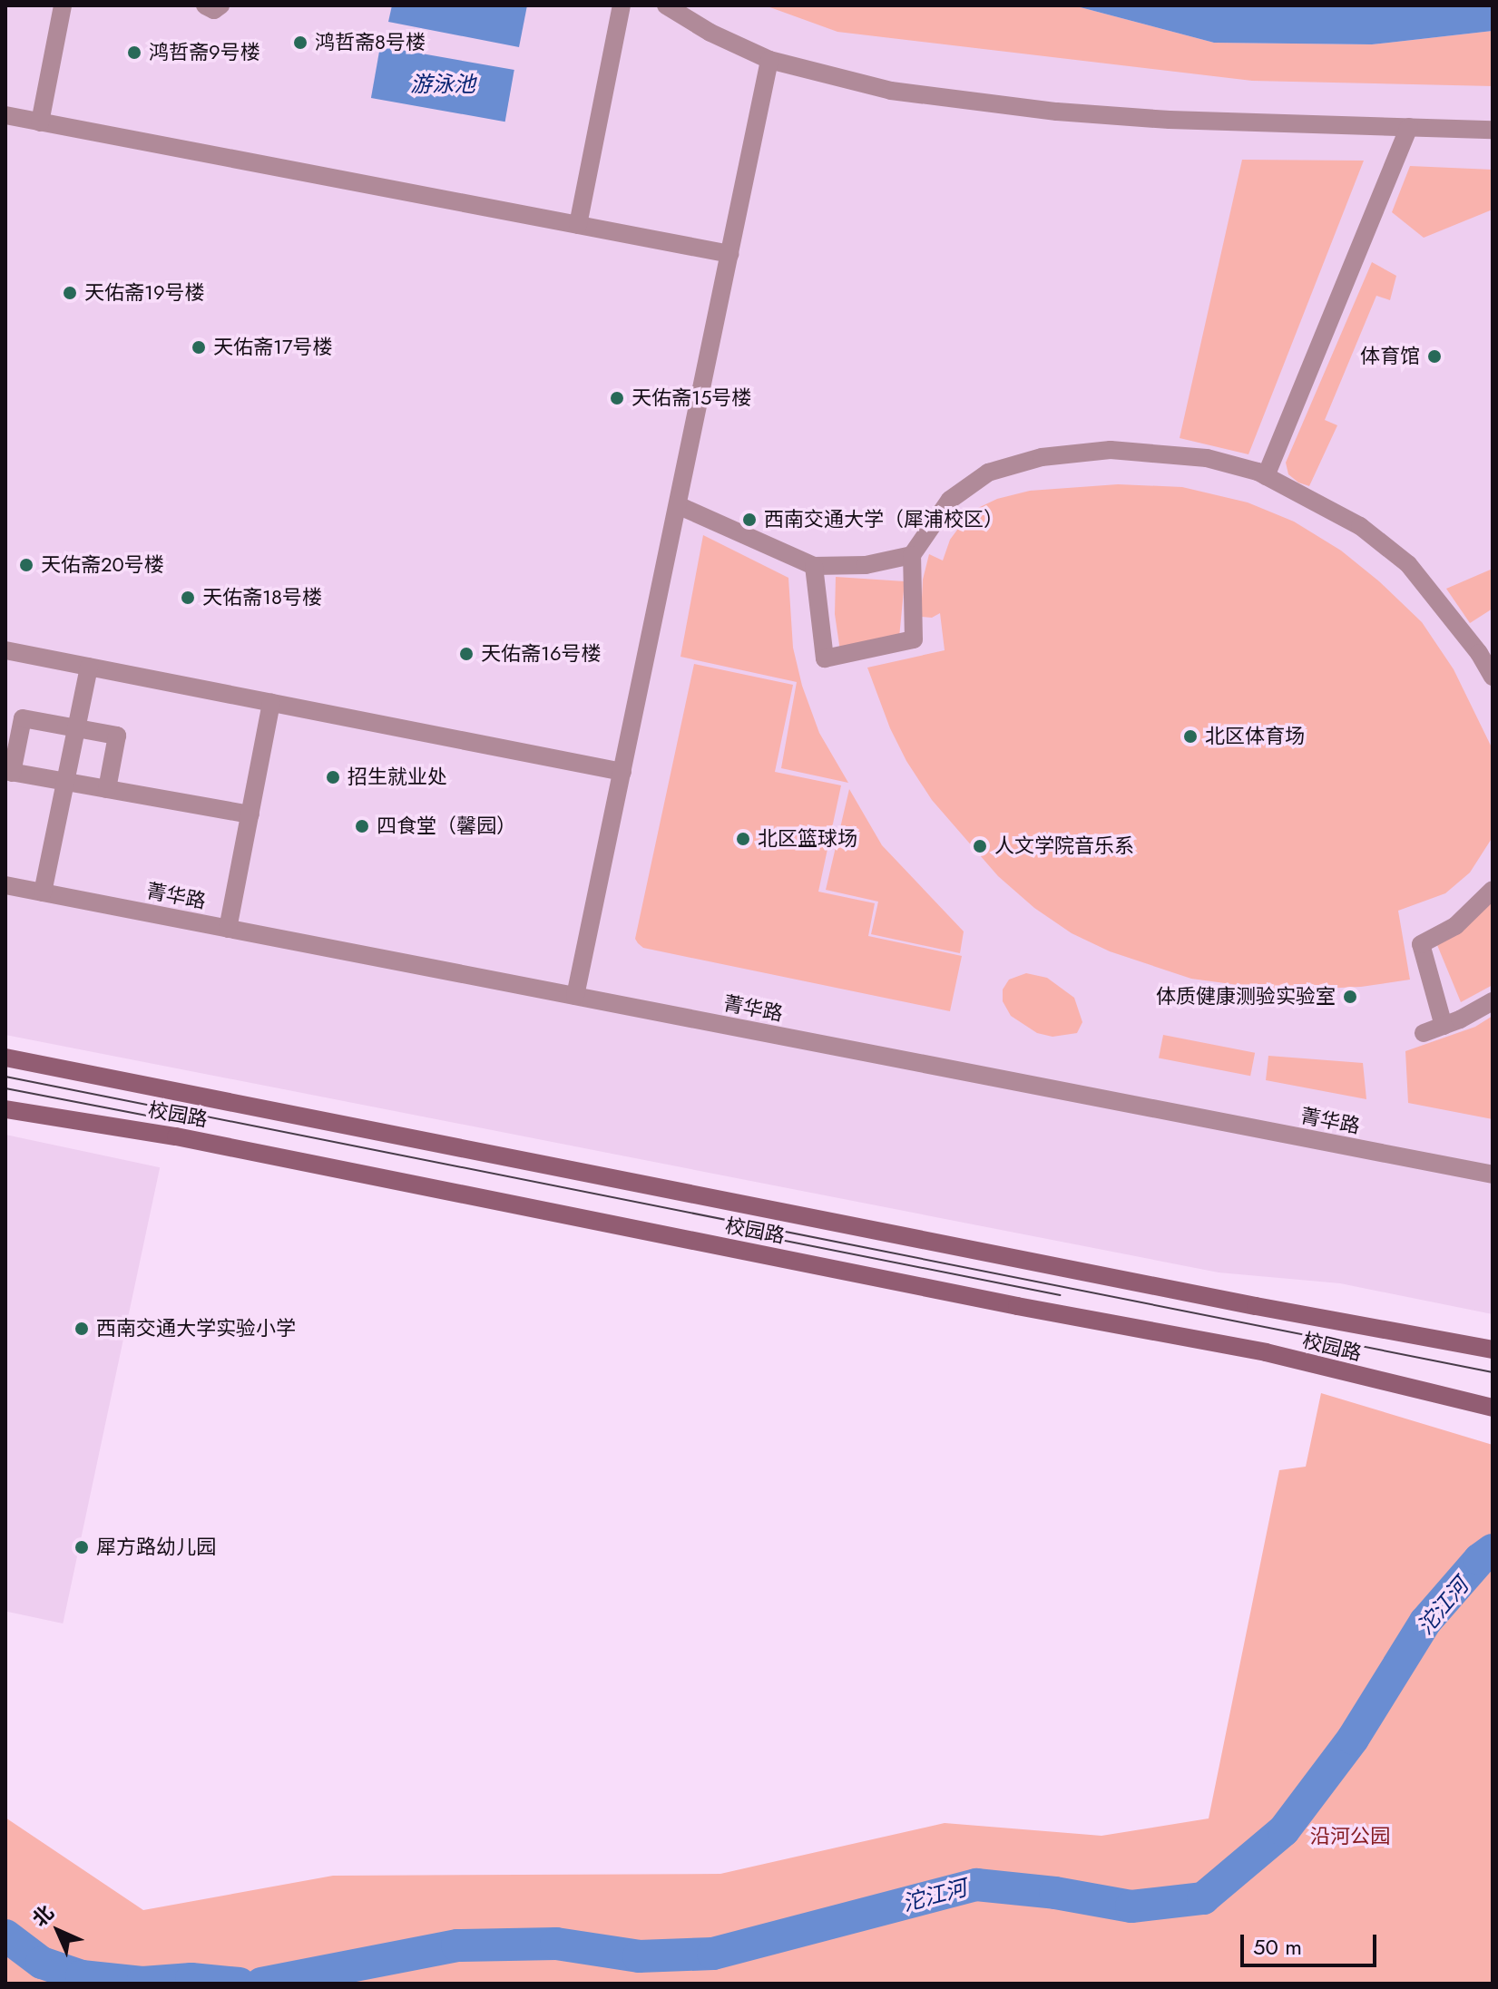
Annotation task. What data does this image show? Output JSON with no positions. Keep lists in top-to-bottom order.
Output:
{
  "streets": {
    "street": ["菁华路", "校园路"]
  },
  "water": ["游泳池", "沱江河"],
  "parks": ["沿河公园"],
  "places": [
    "鸿哲斋8号楼",
    "鸿哲斋9号楼",
    "天佑斋19号楼",
    "天佑斋17号楼",
    "体育馆",
    "天佑斋15号楼",
    "西南交通大学（犀浦校区）",
    "天佑斋20号楼",
    "天佑斋18号楼",
    "天佑斋16号楼",
    "北区体育场",
    "招生就业处",
    "四食堂（馨园）",
    "北区篮球场",
    "人文学院音乐系",
    "体质健康测验实验室",
    "西南交通大学实验小学",
    "犀方路幼儿园"
  ],
  "scale_bar": "50 m",
  "north": "top left"
}
